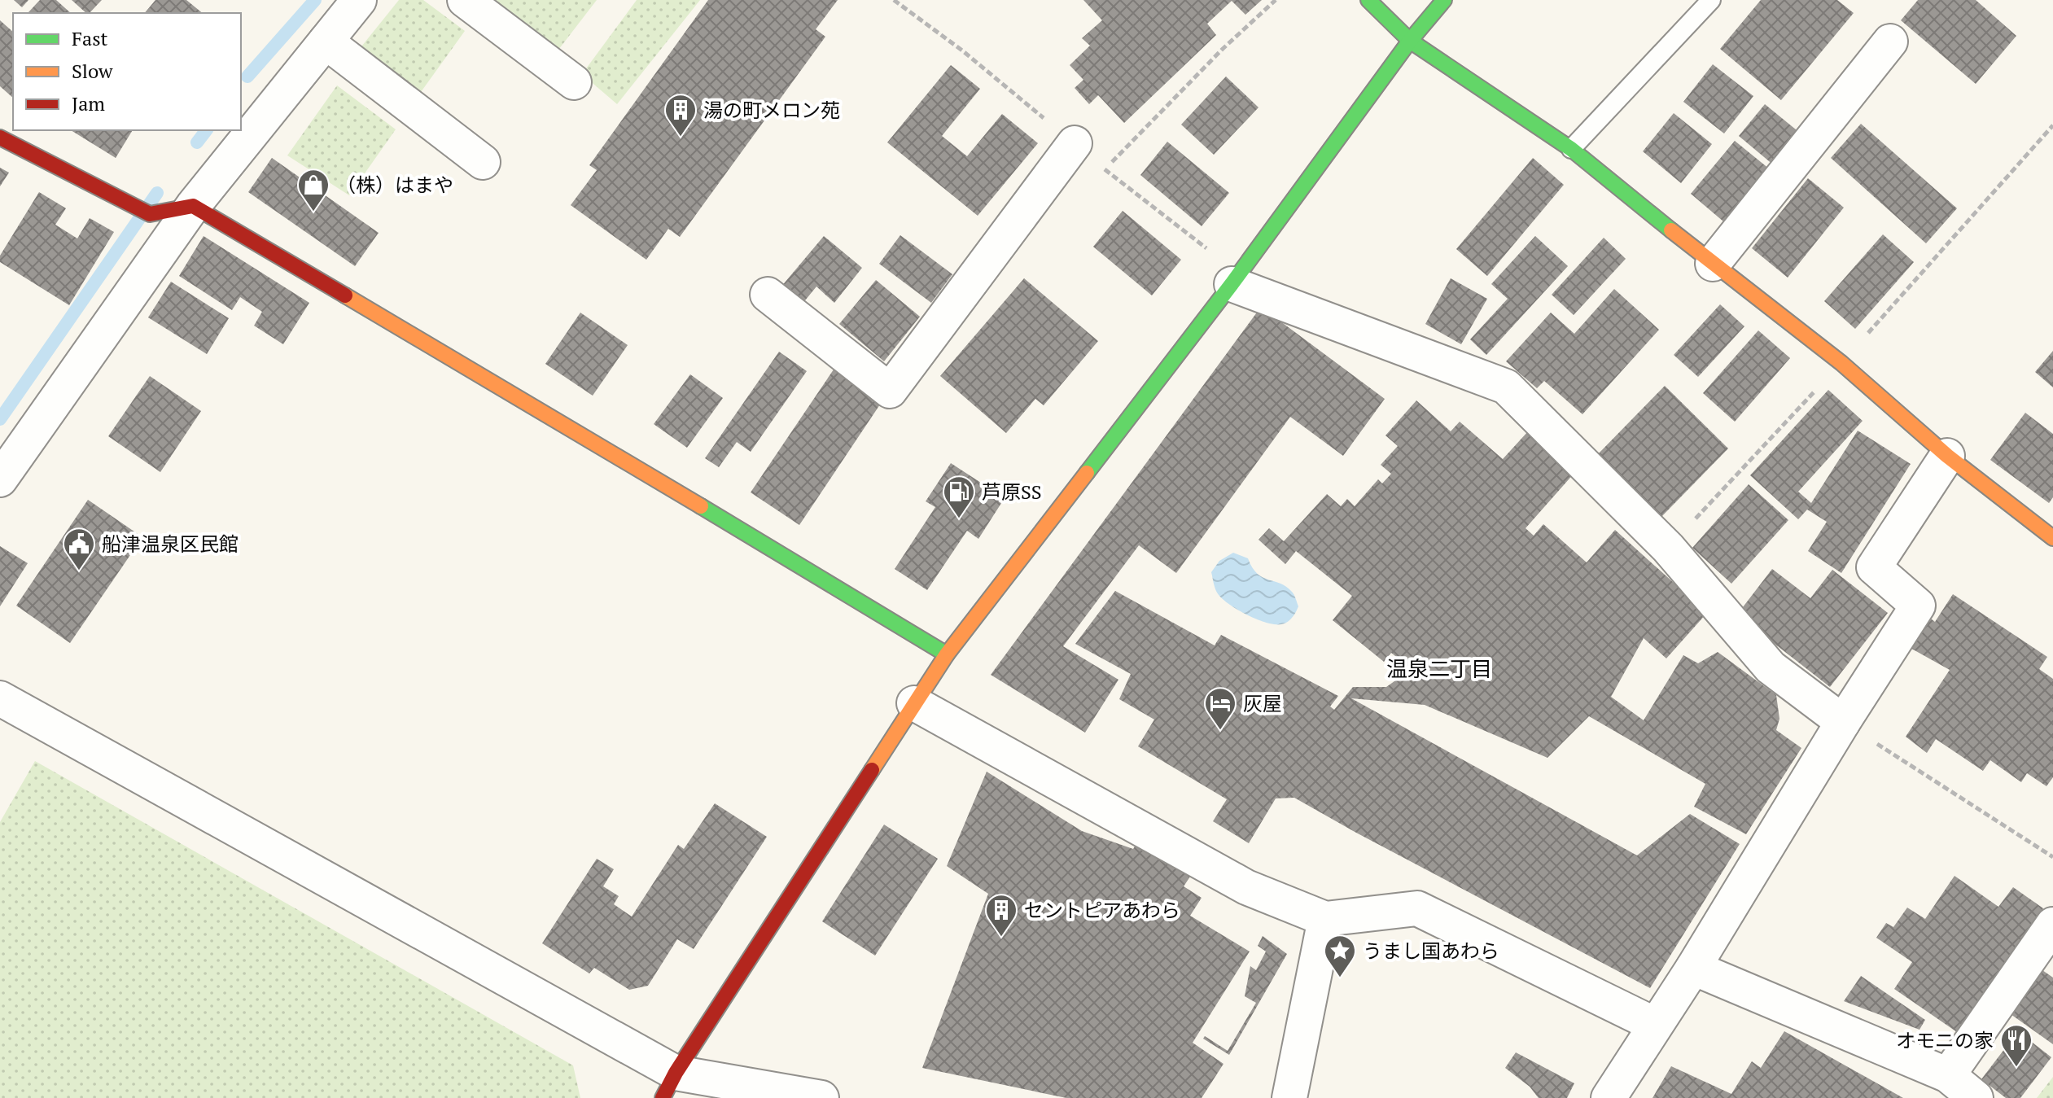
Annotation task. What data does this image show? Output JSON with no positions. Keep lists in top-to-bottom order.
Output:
{
  "districts": ["温泉二丁目"],
  "places": {
    "building": ["湯の町メロン苑", "セントピアあわら"],
    "shop": ["（株）はまや"],
    "fuel station": ["芦原SS"],
    "public building": ["船津温泉区民館"],
    "hotel": ["灰屋"],
    "place": ["うまし国あわら"],
    "restaurant": ["オモニの家"]
  },
  "legend": ["Fast", "Slow", "Jam"]
}
